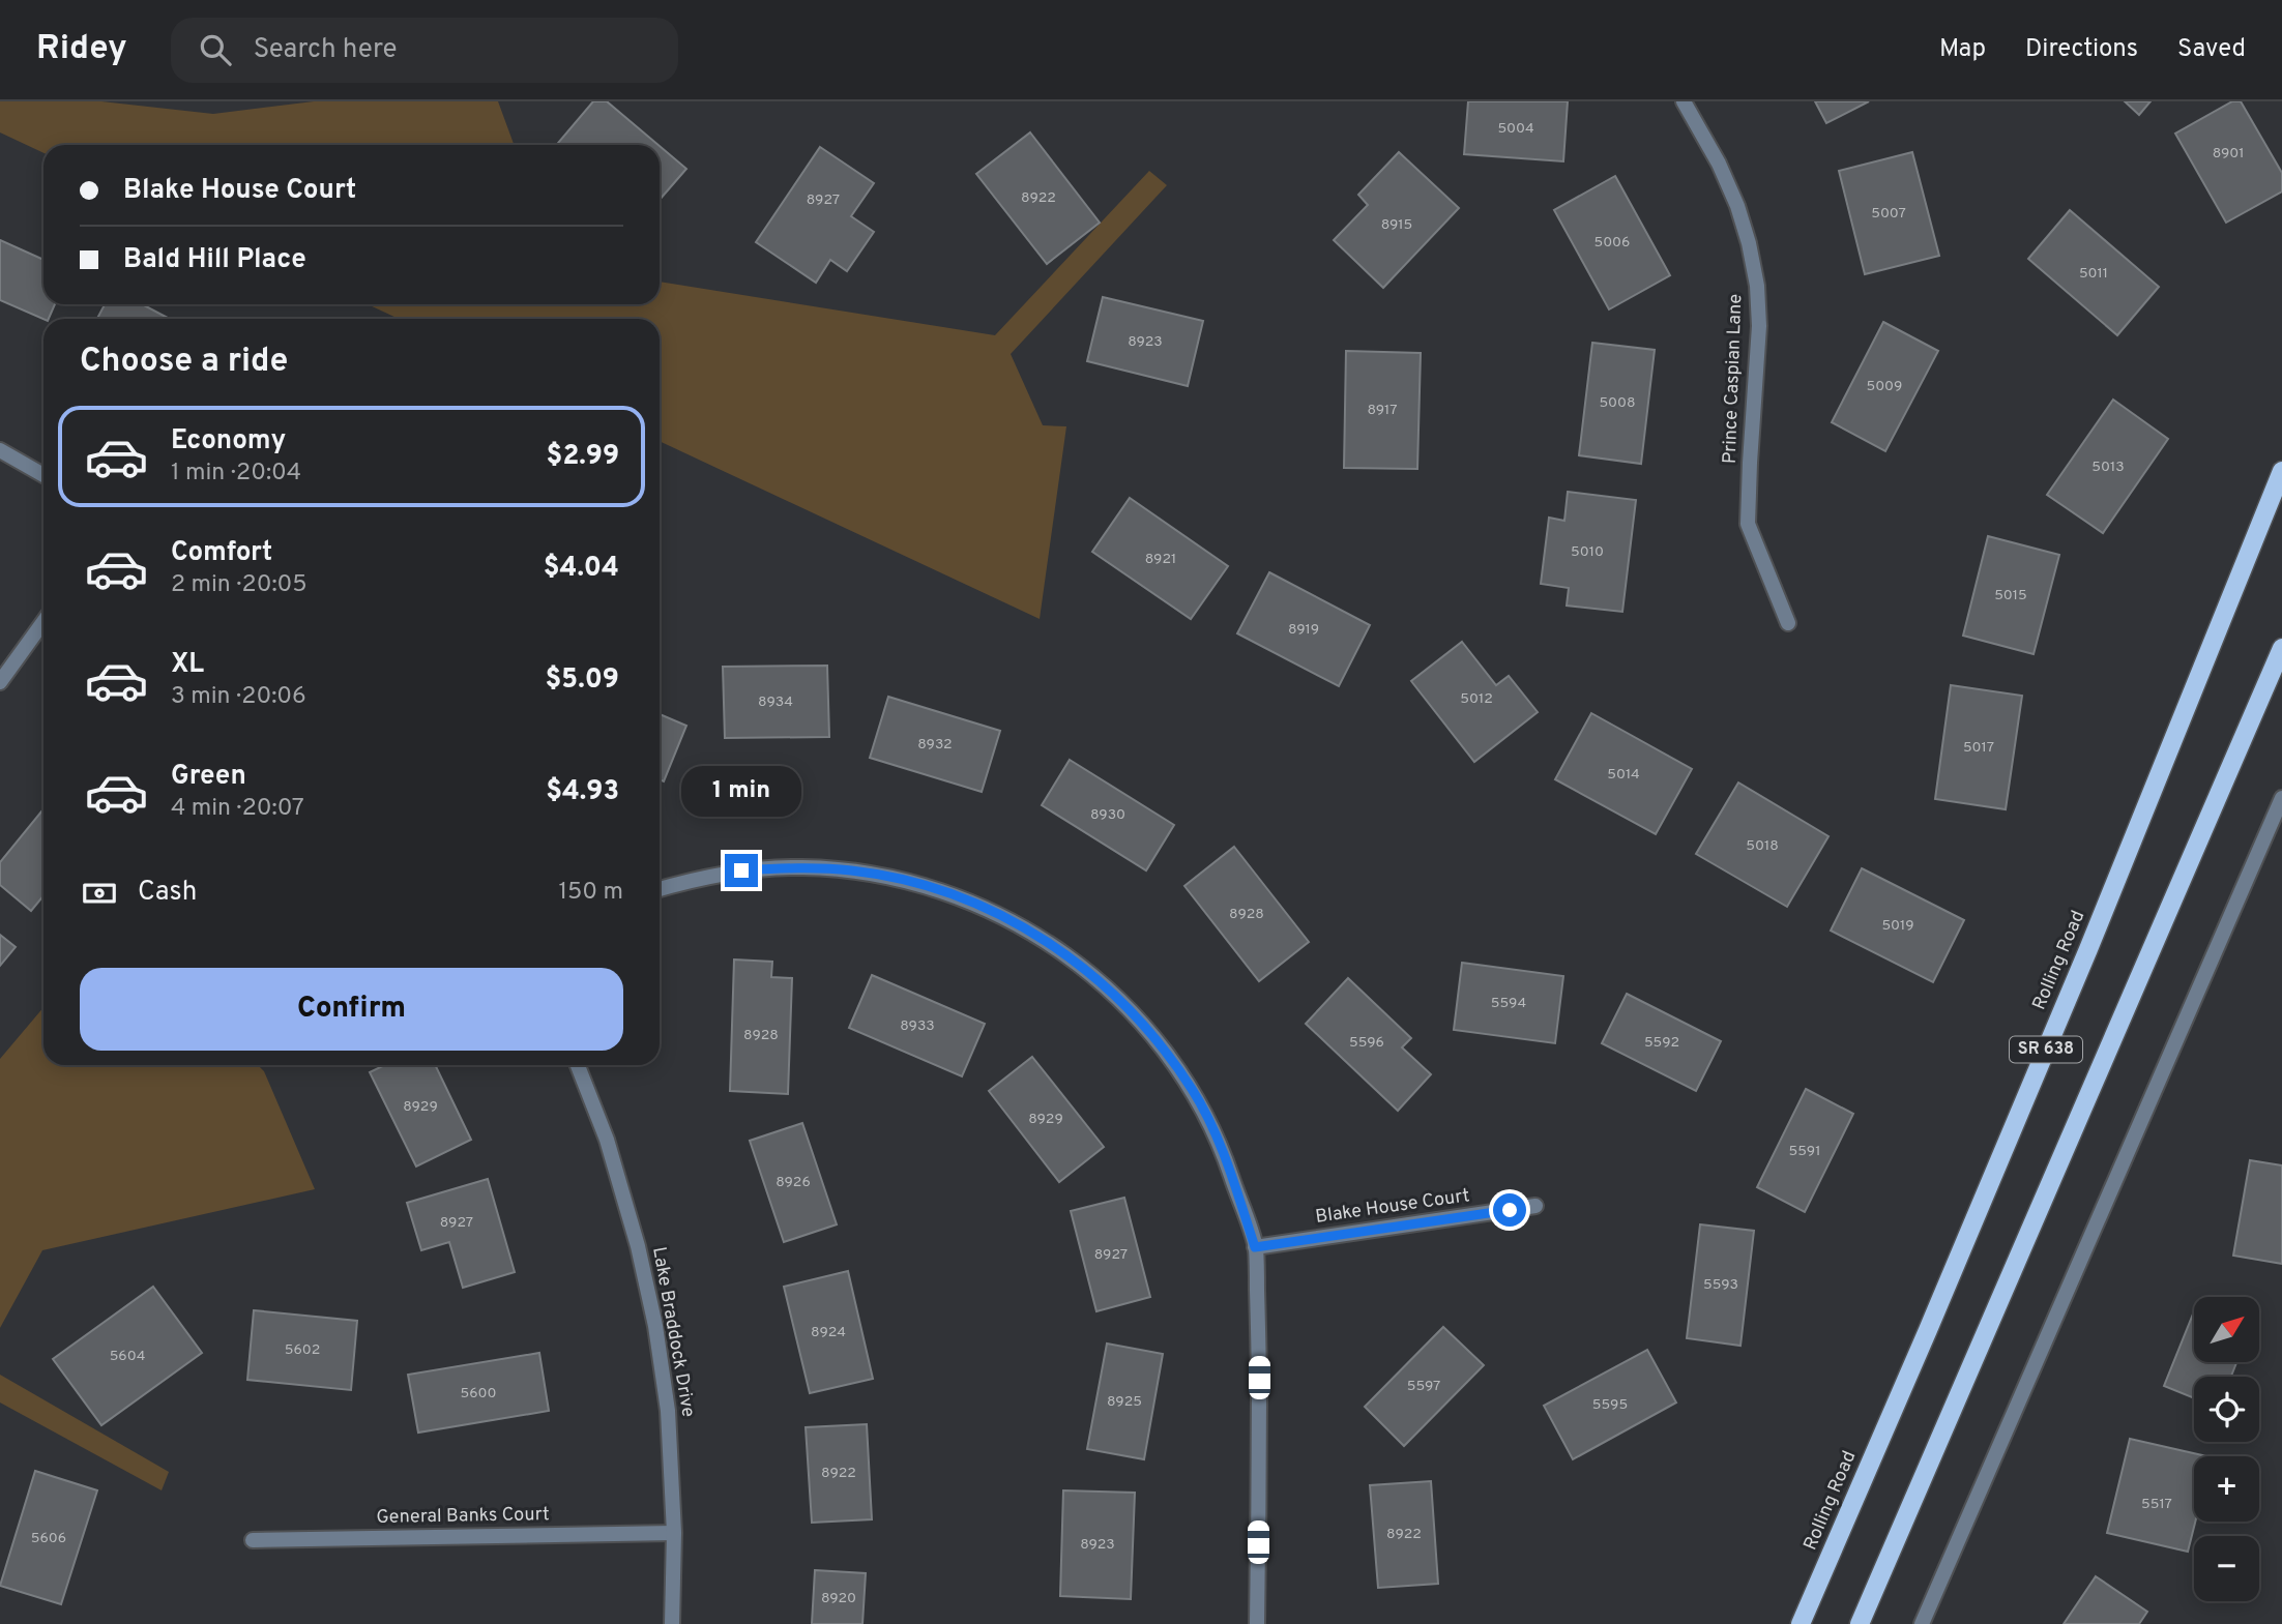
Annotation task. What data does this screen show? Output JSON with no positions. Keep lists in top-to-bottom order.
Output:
{
  "streets": {
    "main road": ["Rolling Road", "SR 638"],
    "street": [
      "Prince Caspian Lane",
      "Blake House Court",
      "Lake Braddock Drive",
      "General Banks Court"
    ]
  },
  "crossings": [
    ["Lake Braddock Drive", "General Banks Court"]
  ],
  "house_numbers": [
    "5004",
    "8901",
    "8922",
    "8927",
    "5007",
    "8915",
    "5006",
    "5011",
    "8923",
    "5009",
    "5008",
    "8917",
    "5013",
    "5010",
    "8921",
    "5015",
    "8919",
    "5012",
    "8934",
    "8932",
    "5017",
    "5014",
    "8930",
    "5018",
    "8928",
    "5019",
    "5594",
    "8933",
    "8928",
    "5596",
    "5592",
    "8929",
    "8929",
    "5591",
    "8926",
    "8927",
    "8927",
    "5593",
    "8924",
    "5602",
    "5604",
    "5597",
    "5600",
    "8925",
    "5595",
    "8922",
    "5517",
    "8922",
    "5606",
    "8923",
    "8920"
  ],
  "north": "top right",
  "page": {
    "header": "Ridey",
    "search": "Search here",
    "nav": ["Map", "Directions", "Saved"],
    "banner": ["Blake House Court", "Bald Hill Place"],
    "heading": "Choose a ride",
    "list": [
      {
        "name": "Economy",
        "note": "1 min · 20:04",
        "value": "$2.99"
      },
      {
        "name": "Comfort",
        "note": "2 min · 20:05",
        "value": "$4.04"
      },
      {
        "name": "XL",
        "note": "3 min · 20:06",
        "value": "$5.09"
      },
      {
        "name": "Green",
        "note": "4 min · 20:07",
        "value": "$4.93"
      }
    ],
    "bubble": "1 min",
    "pay": ["Cash", "150 m"],
    "buttons": "Confirm",
    "map_buttons": ["+", "−"]
  }
}
